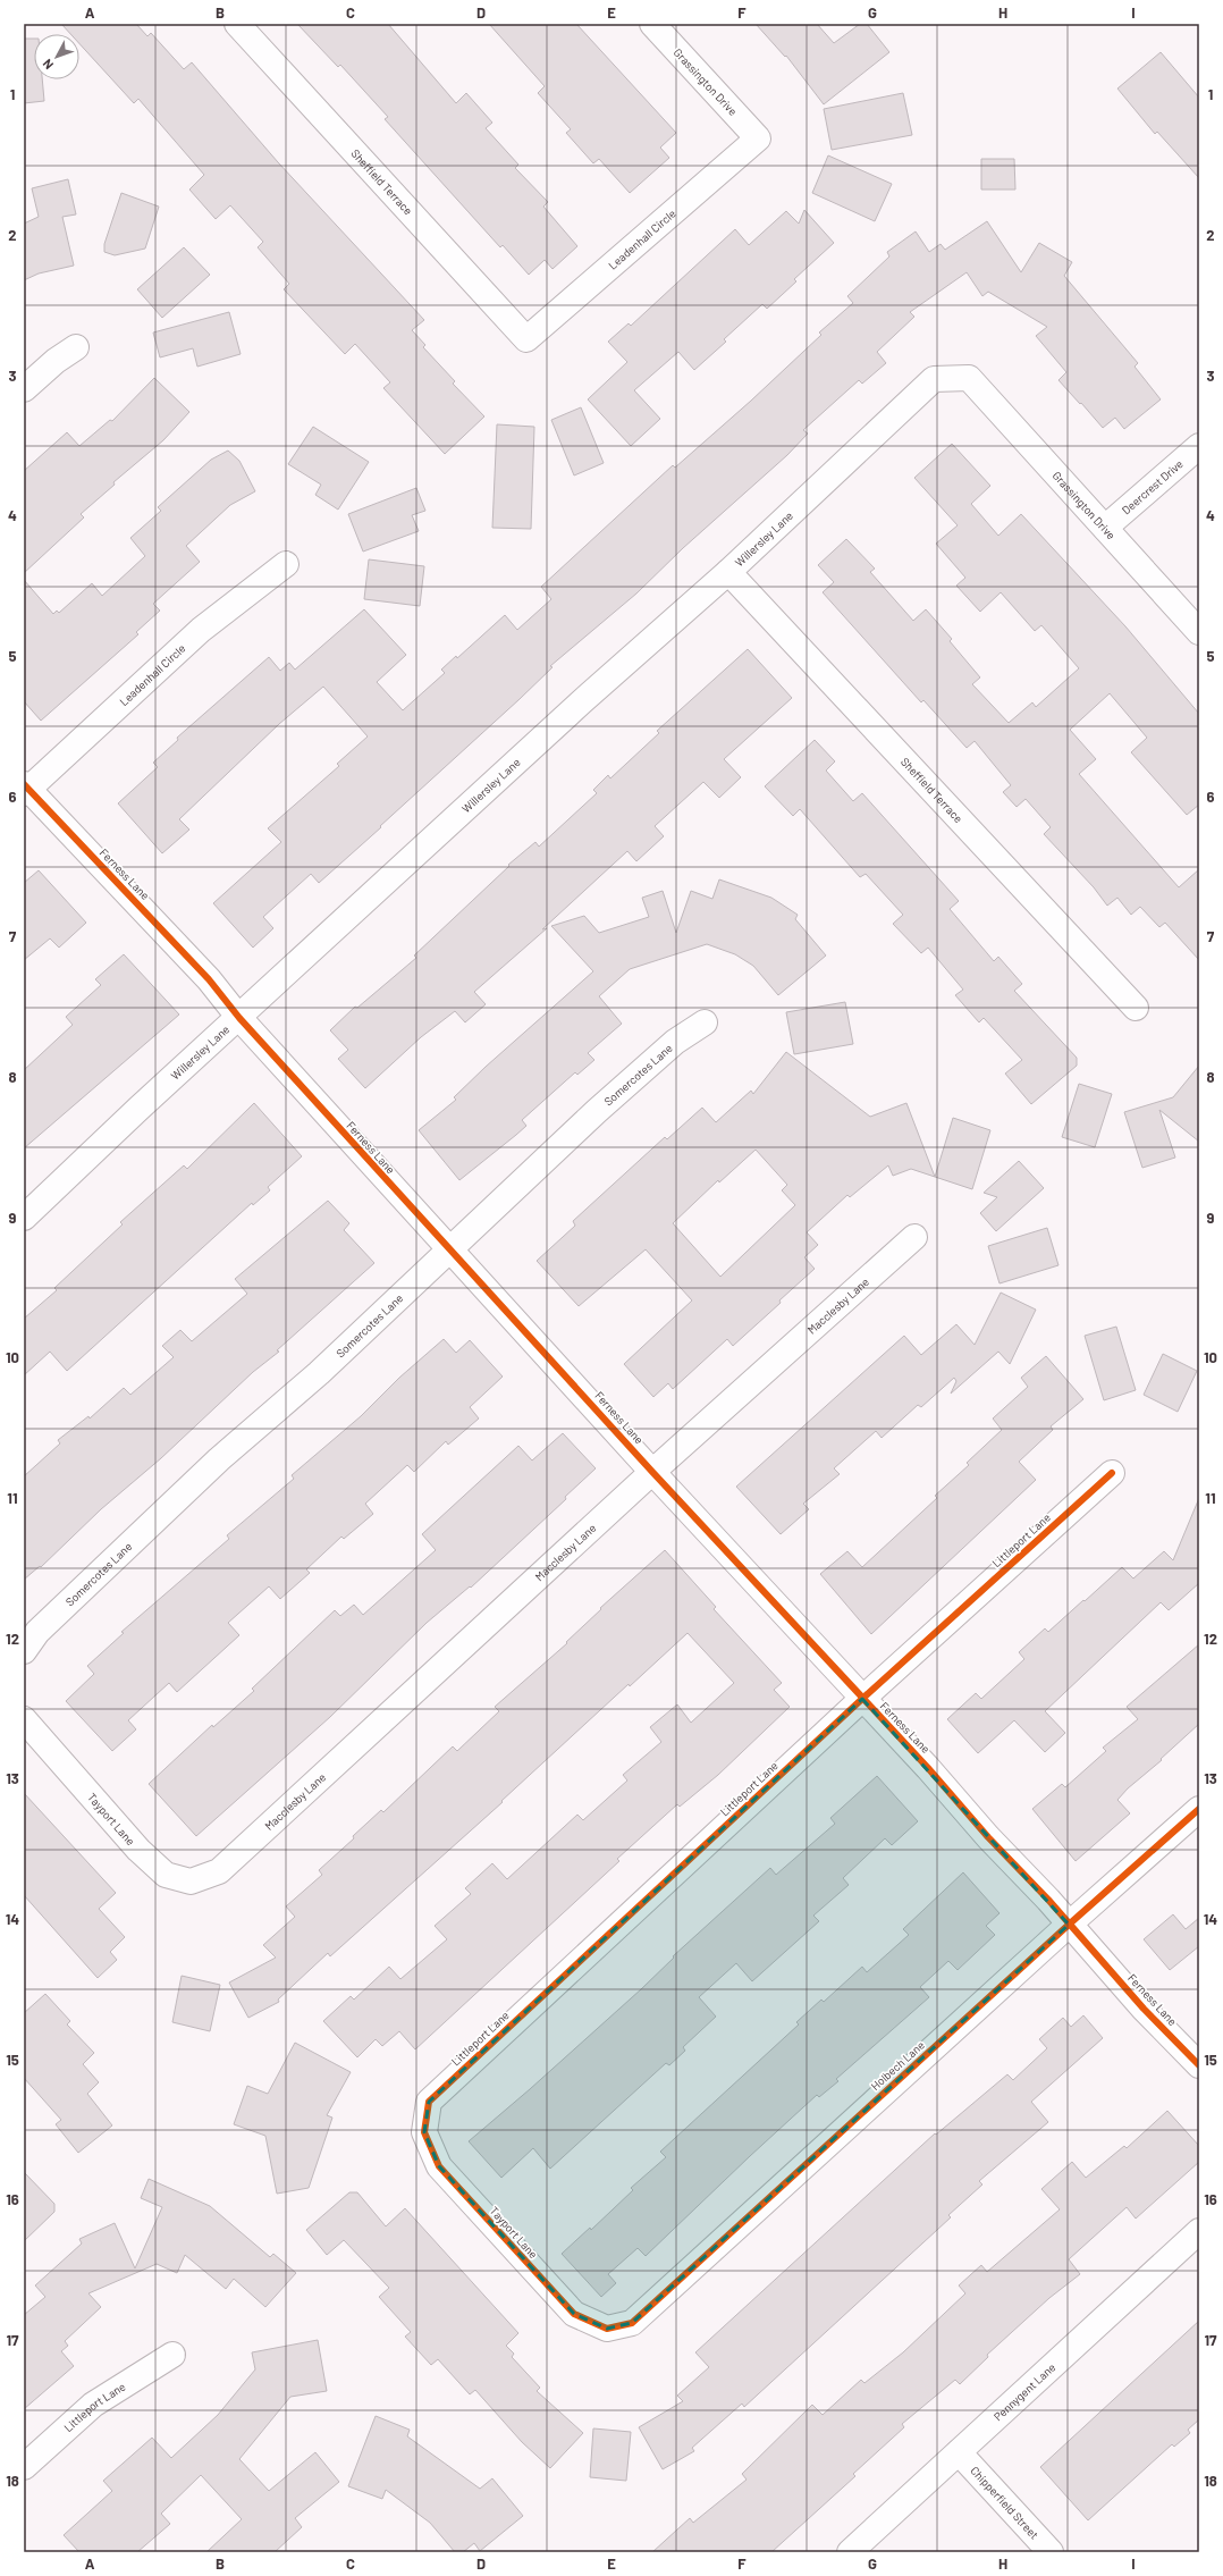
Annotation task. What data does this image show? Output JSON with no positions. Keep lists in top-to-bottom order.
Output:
{
  "streets": {
    "street": [
      "Grassington Drive",
      "Sheffield Terrace",
      "Leadenhall Circle",
      "Deercrest Drive",
      "Willersley Lane",
      "Ferness Lane",
      "Somercotes Lane",
      "Macclesby Lane",
      "Littleport Lane",
      "Tayport Lane",
      "Holbech Lane",
      "Pennygent Lane",
      "Chipperfield Street"
    ]
  },
  "crossings": [
    ["Grassington Drive", "Leadenhall Circle"],
    ["Grassington Drive", "Deercrest Drive"],
    ["Grassington Drive", "Willersley Lane"],
    ["Sheffield Terrace", "Leadenhall Circle"],
    ["Sheffield Terrace", "Willersley Lane"],
    ["Leadenhall Circle", "Ferness Lane"],
    ["Willersley Lane", "Ferness Lane"],
    ["Ferness Lane", "Somercotes Lane"],
    ["Ferness Lane", "Macclesby Lane"],
    ["Ferness Lane", "Littleport Lane"],
    ["Ferness Lane", "Holbech Lane"],
    ["Macclesby Lane", "Tayport Lane"],
    ["Littleport Lane", "Tayport Lane"],
    ["Tayport Lane", "Holbech Lane"],
    ["Pennygent Lane", "Chipperfield Street"]
  ],
  "north": "bottom left",
  "grid": {
    "columns": [
      "A",
      "B",
      "C",
      "D",
      "E",
      "F",
      "G",
      "H",
      "I"
    ],
    "rows": [
      "1",
      "2",
      "3",
      "4",
      "5",
      "6",
      "7",
      "8",
      "9",
      "10",
      "11",
      "12",
      "13",
      "14",
      "15",
      "16",
      "17",
      "18"
    ]
  }
}
